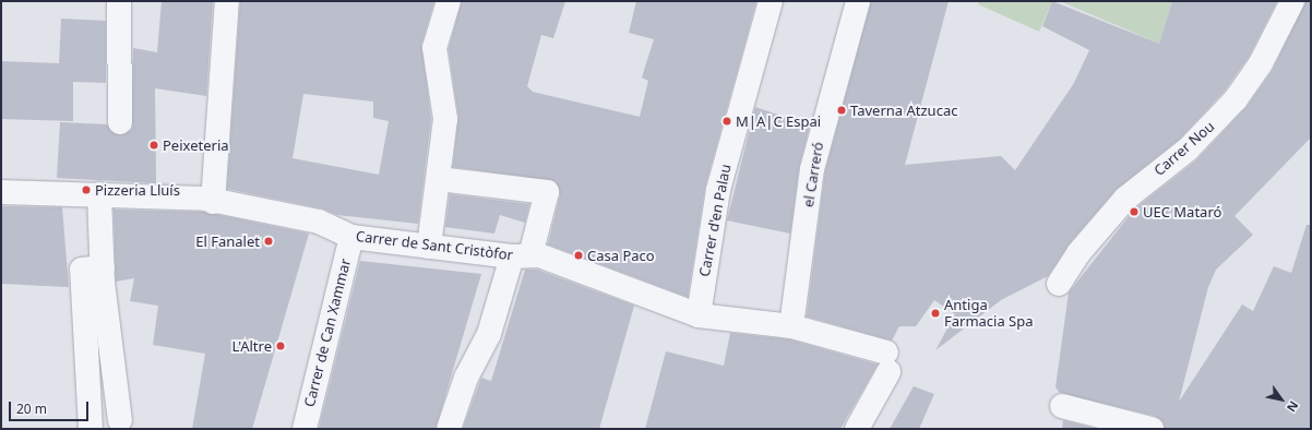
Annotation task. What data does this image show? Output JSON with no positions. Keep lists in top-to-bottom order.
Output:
{
  "streets": {
    "street": [
      "Carrer Nou",
      "el Carreró",
      "Carrer d'en Palau",
      "Carrer de Sant Cristòfor",
      "Carrer de Can Xammar"
    ]
  },
  "crossings": [
    ["el Carreró", "Carrer de Sant Cristòfor"],
    ["Carrer d'en Palau", "Carrer de Sant Cristòfor"],
    ["Carrer de Sant Cristòfor", "Carrer de Can Xammar"]
  ],
  "places": [
    "Taverna Atzucac",
    "M|A|C Espai",
    "Peixeteria",
    "Pizzeria Lluís",
    "UEC Mataró",
    "El Fanalet",
    "Casa Paco",
    "Antiga Farmacia Spa",
    "L'Altre"
  ],
  "scale_bar": "20 m",
  "north": "bottom right"
}
